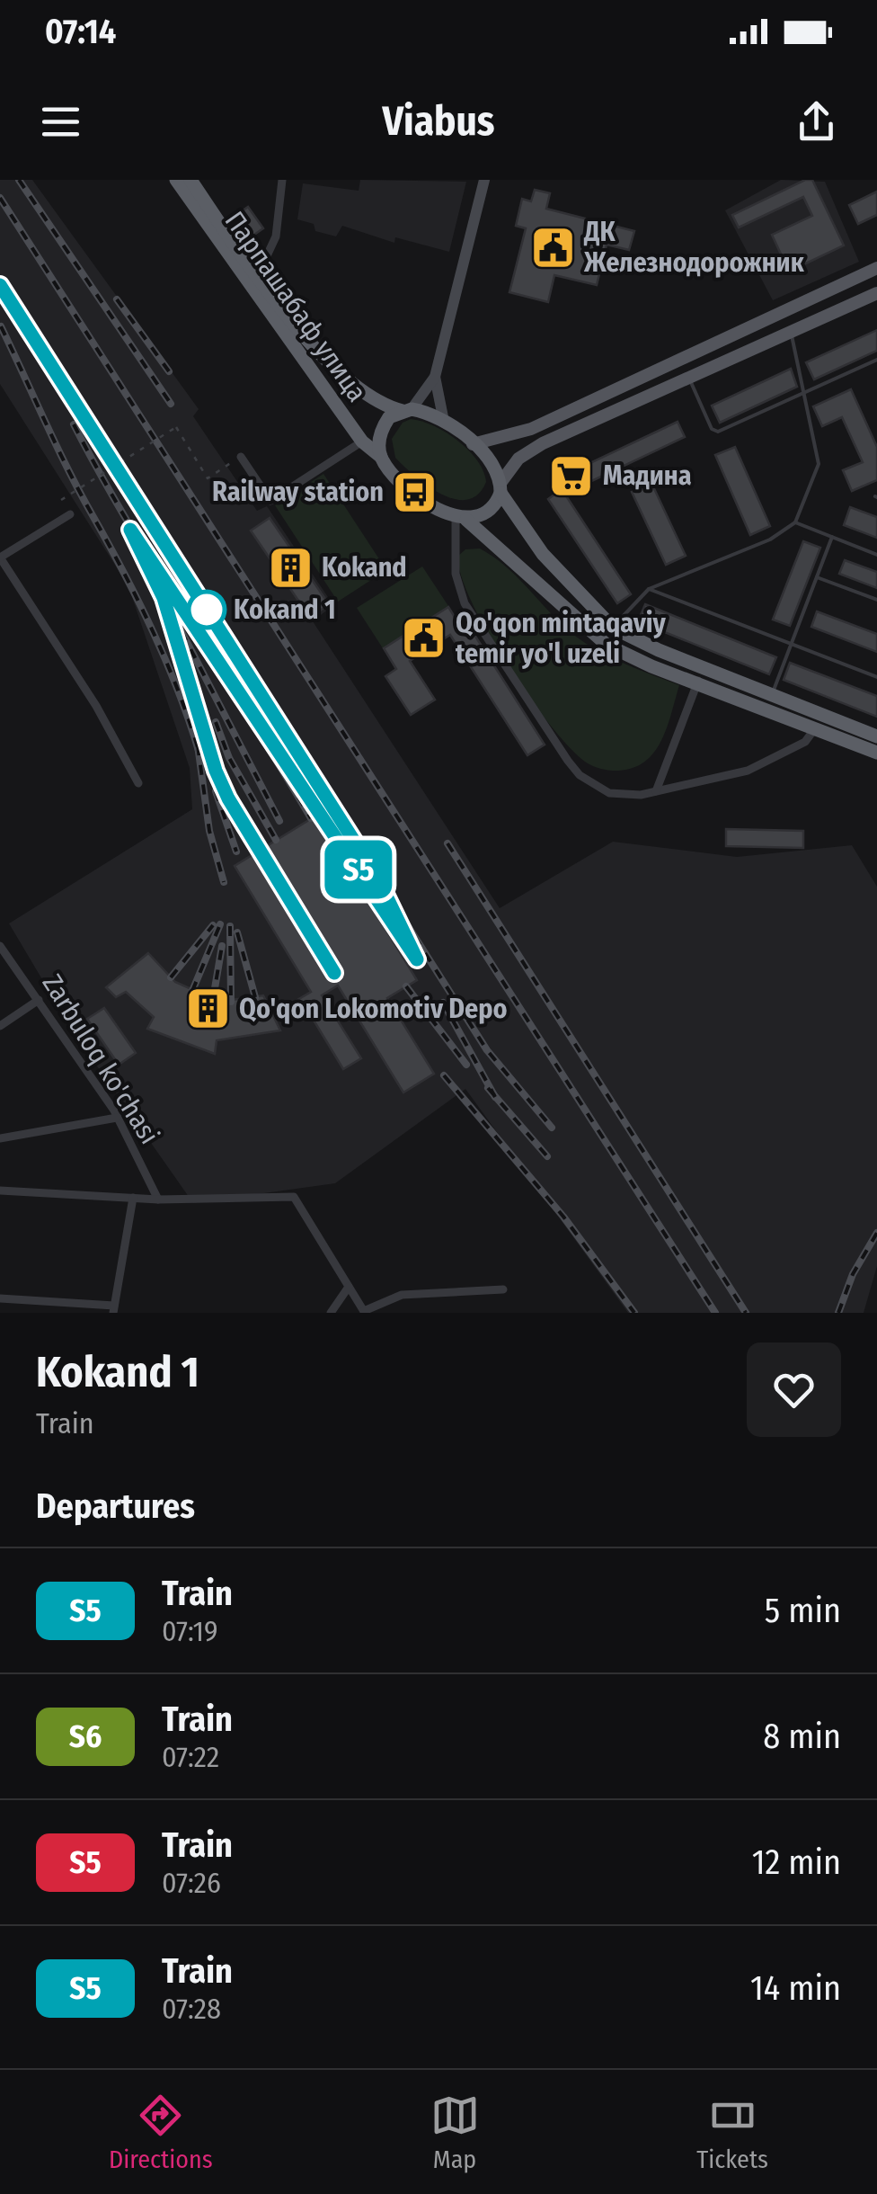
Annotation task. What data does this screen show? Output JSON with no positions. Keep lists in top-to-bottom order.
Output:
{
  "streets": {
    "highway": ["Парпашабаф улица"],
    "street": ["Zarbuloq ko'chasi"]
  },
  "places": {
    "public building": ["ДК Железнодорожник", "Qo'qon mintaqaviy temir yo'l uzeli"],
    "supermarket": ["Мадина"],
    "bus stop": ["Railway station"],
    "building": ["Kokand", "Qo'qon Lokomotiv Depo"],
    "other": ["Kokand 1"]
  },
  "page": {
    "status": "07:14",
    "header": "Viabus",
    "on_map": "S5",
    "heading": [
      ["Kokand 1", "Train"],
      "Departures"
    ],
    "list": [
      {
        "mark": "S5",
        "name": "Train",
        "note": "07:19",
        "value": "5 min"
      },
      {
        "mark": "S6",
        "name": "Train",
        "note": "07:22",
        "value": "8 min"
      },
      {
        "mark": "S5",
        "name": "Train",
        "note": "07:26",
        "value": "12 min"
      },
      {
        "mark": "S5",
        "name": "Train",
        "note": "07:28",
        "value": "14 min"
      }
    ],
    "tabs": ["Directions", "Map", "Tickets"]
  }
}
